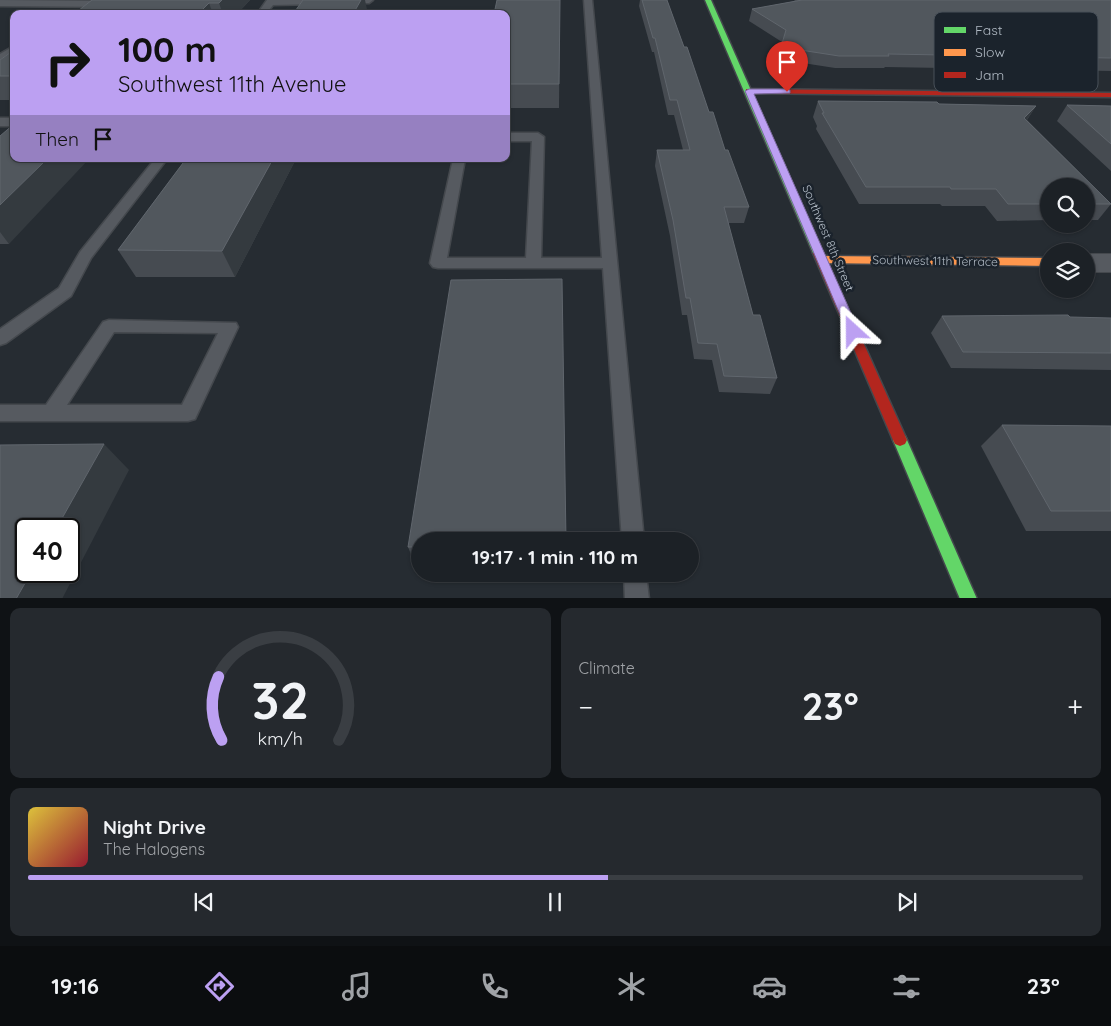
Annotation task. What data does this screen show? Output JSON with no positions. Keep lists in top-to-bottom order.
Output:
{
  "streets": {
    "street": ["Southwest 8th Street", "Southwest 11th Terrace"]
  },
  "crossings": [
    ["Southwest 8th Street", "Southwest 11th Terrace"]
  ],
  "legend": ["Fast", "Slow", "Jam"],
  "page": {
    "turn": ["100 m", "Southwest 11th Avenue"],
    "then": "Then",
    "limit": "40",
    "trip": "19:17 · 1 min · 110 m",
    "tile": "Climate",
    "heat": ["−", "23°", "+"],
    "song": ["Night Drive", "The Halogens"],
    "tabs": ["19:16", "23°"],
    "gauge": ["32", "km/h"]
  }
}
